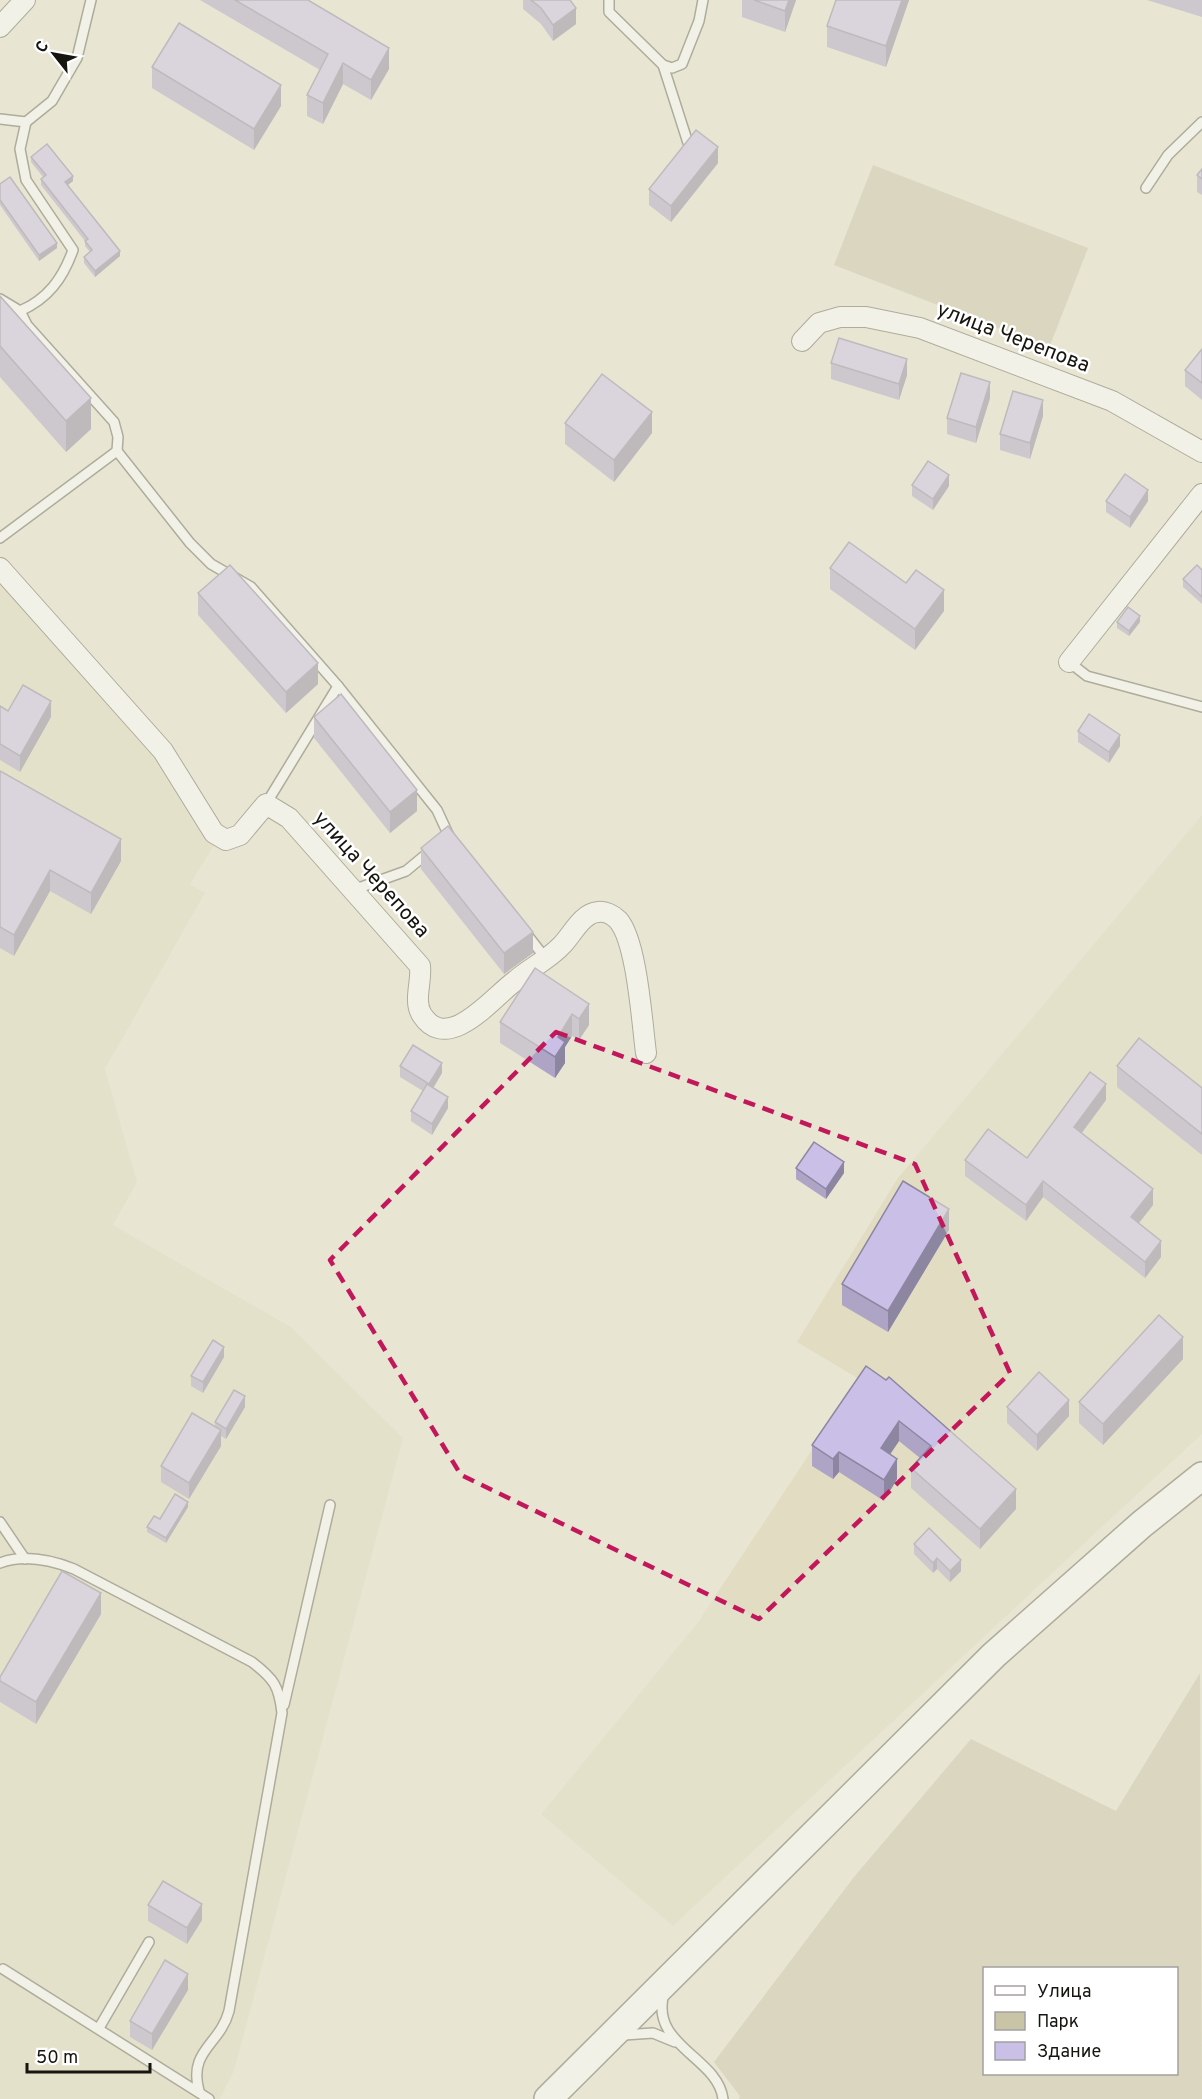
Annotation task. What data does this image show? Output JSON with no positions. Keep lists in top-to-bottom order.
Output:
{
  "streets": {
    "street": ["улица Черепова"]
  },
  "legend": ["Улица", "Парк", "Здание"],
  "scale_bar": "50 m",
  "north": "top left"
}
